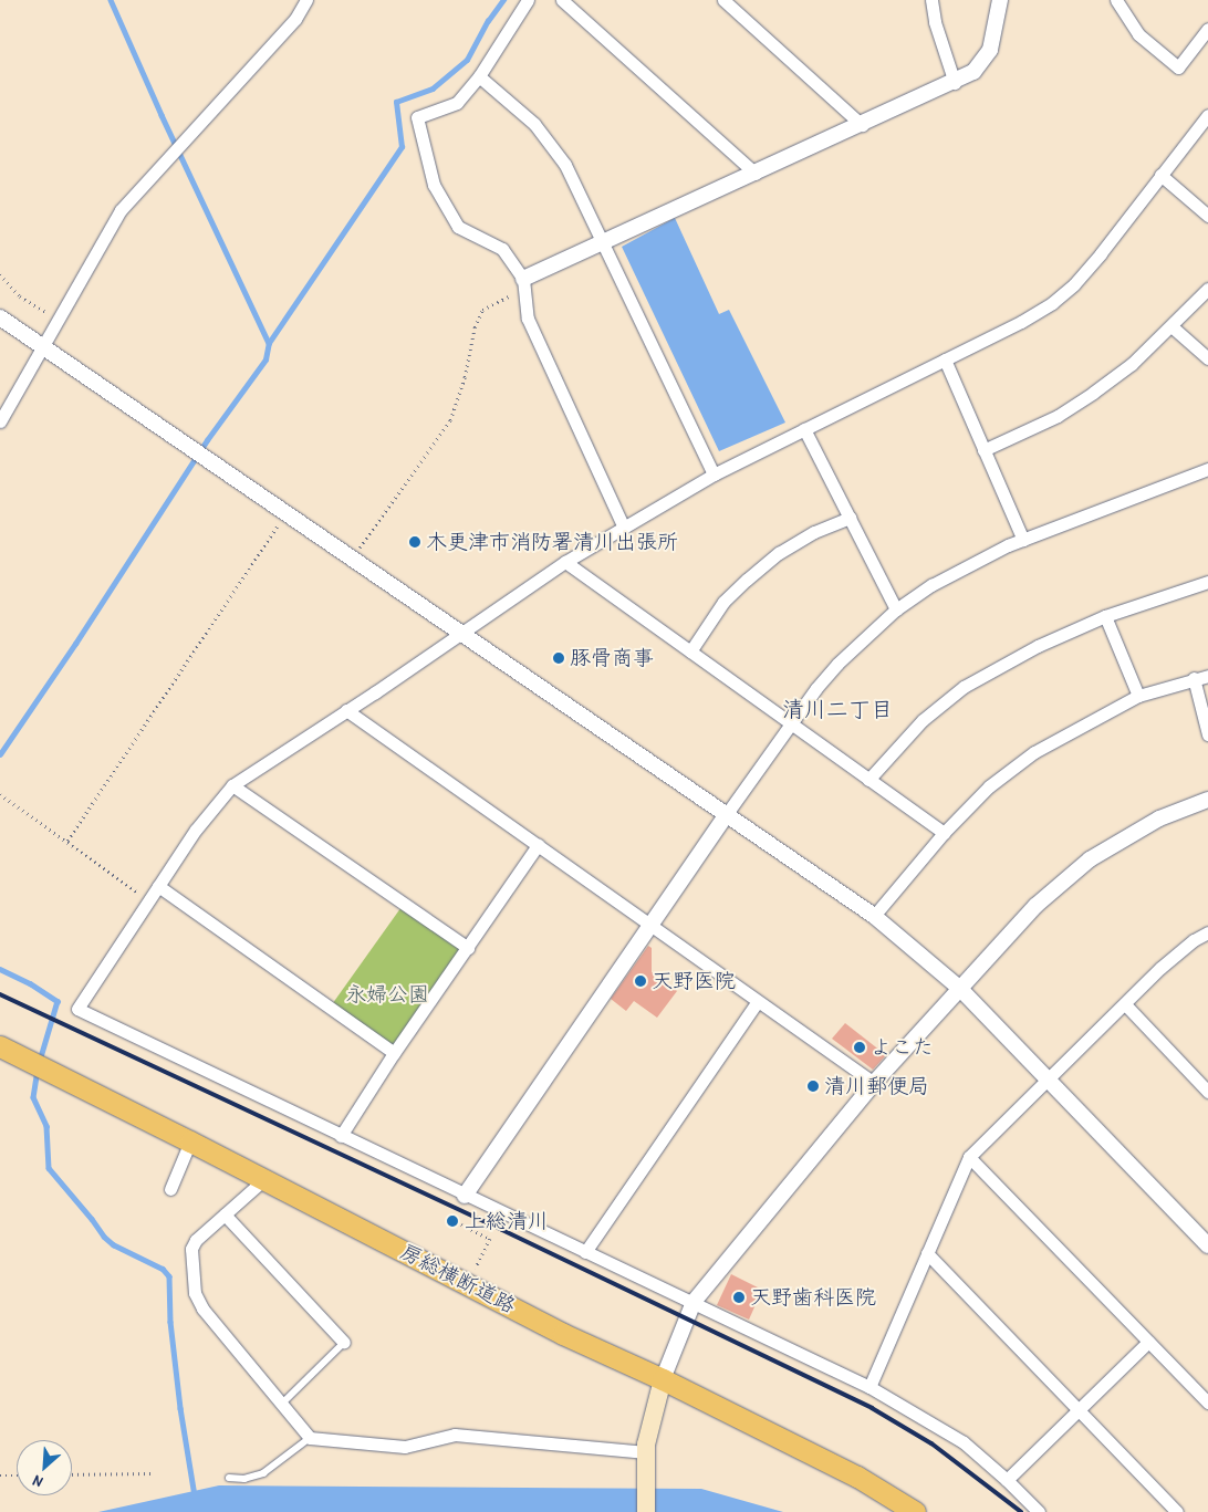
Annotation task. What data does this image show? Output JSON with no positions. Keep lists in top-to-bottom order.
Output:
{
  "streets": {
    "highway": ["房総横断道路"]
  },
  "districts": ["清川二丁目"],
  "parks": ["永婦公園"],
  "places": [
    "木更津市消防署清川出張所",
    "豚骨商事",
    "天野医院",
    "よこた",
    "清川郵便局",
    "上総清川",
    "天野歯科医院"
  ],
  "north": "bottom left"
}
